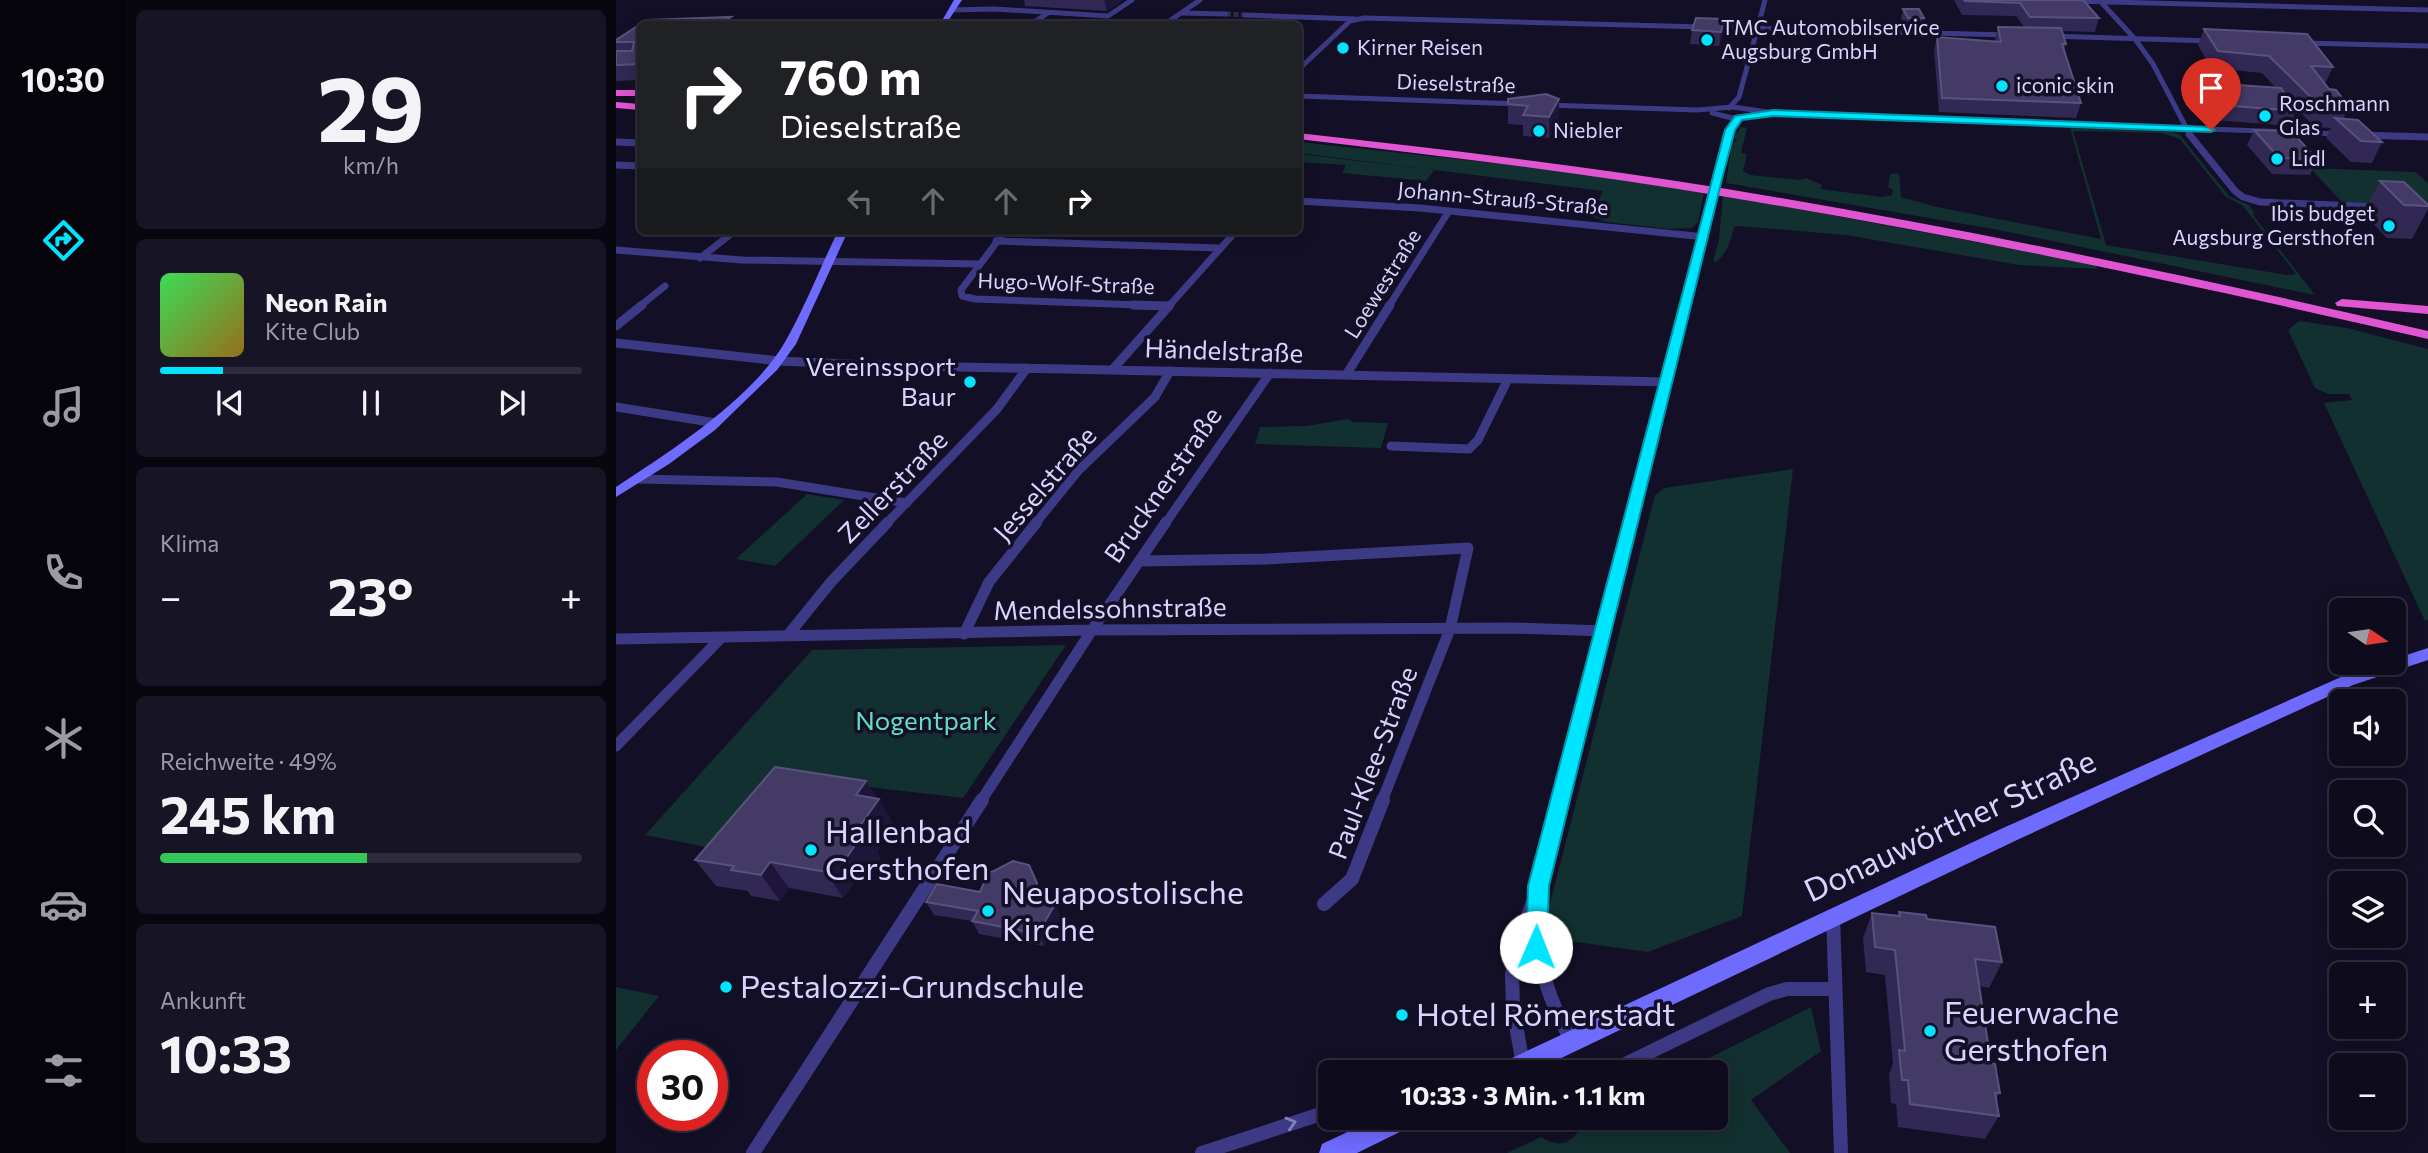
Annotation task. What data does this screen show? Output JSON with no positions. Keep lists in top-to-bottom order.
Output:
{
  "streets": {
    "main road": ["Donauwörther Straße"],
    "street": [
      "Dieselstraße",
      "Johann-Strauß-Straße",
      "Hugo-Wolf-Straße",
      "Loewestraße",
      "Händelstraße",
      "Jesselstraße",
      "Brucknerstraße",
      "Zellerstraße",
      "Mendelssohnstraße",
      "Paul-Klee-Straße"
    ]
  },
  "crossings": [
    ["Johann-Strauß-Straße", "Loewestraße"],
    ["Loewestraße", "Händelstraße"],
    ["Händelstraße", "Jesselstraße"],
    ["Händelstraße", "Brucknerstraße"],
    ["Händelstraße", "Zellerstraße"],
    ["Jesselstraße", "Mendelssohnstraße"],
    ["Brucknerstraße", "Mendelssohnstraße"],
    ["Brucknerstraße", "Paul-Klee-Straße"],
    ["Zellerstraße", "Mendelssohnstraße"],
    ["Mendelssohnstraße", "Paul-Klee-Straße"]
  ],
  "parks": ["Nogentpark"],
  "places": [
    "TMC Automobilservice Augsburg GmbH",
    "Kirner Reisen",
    "iconic skin",
    "Roschmann Glas",
    "Niebler",
    "Lidl",
    "Ibis budget Augsburg Gersthofen",
    "Vereinssport Baur",
    "Hallenbad Gersthofen",
    "Neuapostolische Kirche",
    "Pestalozzi-Grundschule",
    "Hotel Römerstadt",
    "Feuerwache Gersthofen"
  ],
  "north": "right",
  "page": {
    "tabs": "10:30",
    "tile": [
      ["29", "km/h"],
      "Klima",
      ["Reichweite · 49%", "245 km"],
      ["Ankunft", "10:33"]
    ],
    "turn": ["760 m", "Dieselstraße"],
    "song": ["Neon Rain", "Kite Club"],
    "heat": ["−", "23°", "+"],
    "map_buttons": ["+", "−"],
    "limit": "30",
    "trip": "10:33 · 3 Min. · 1.1 km"
  }
}
